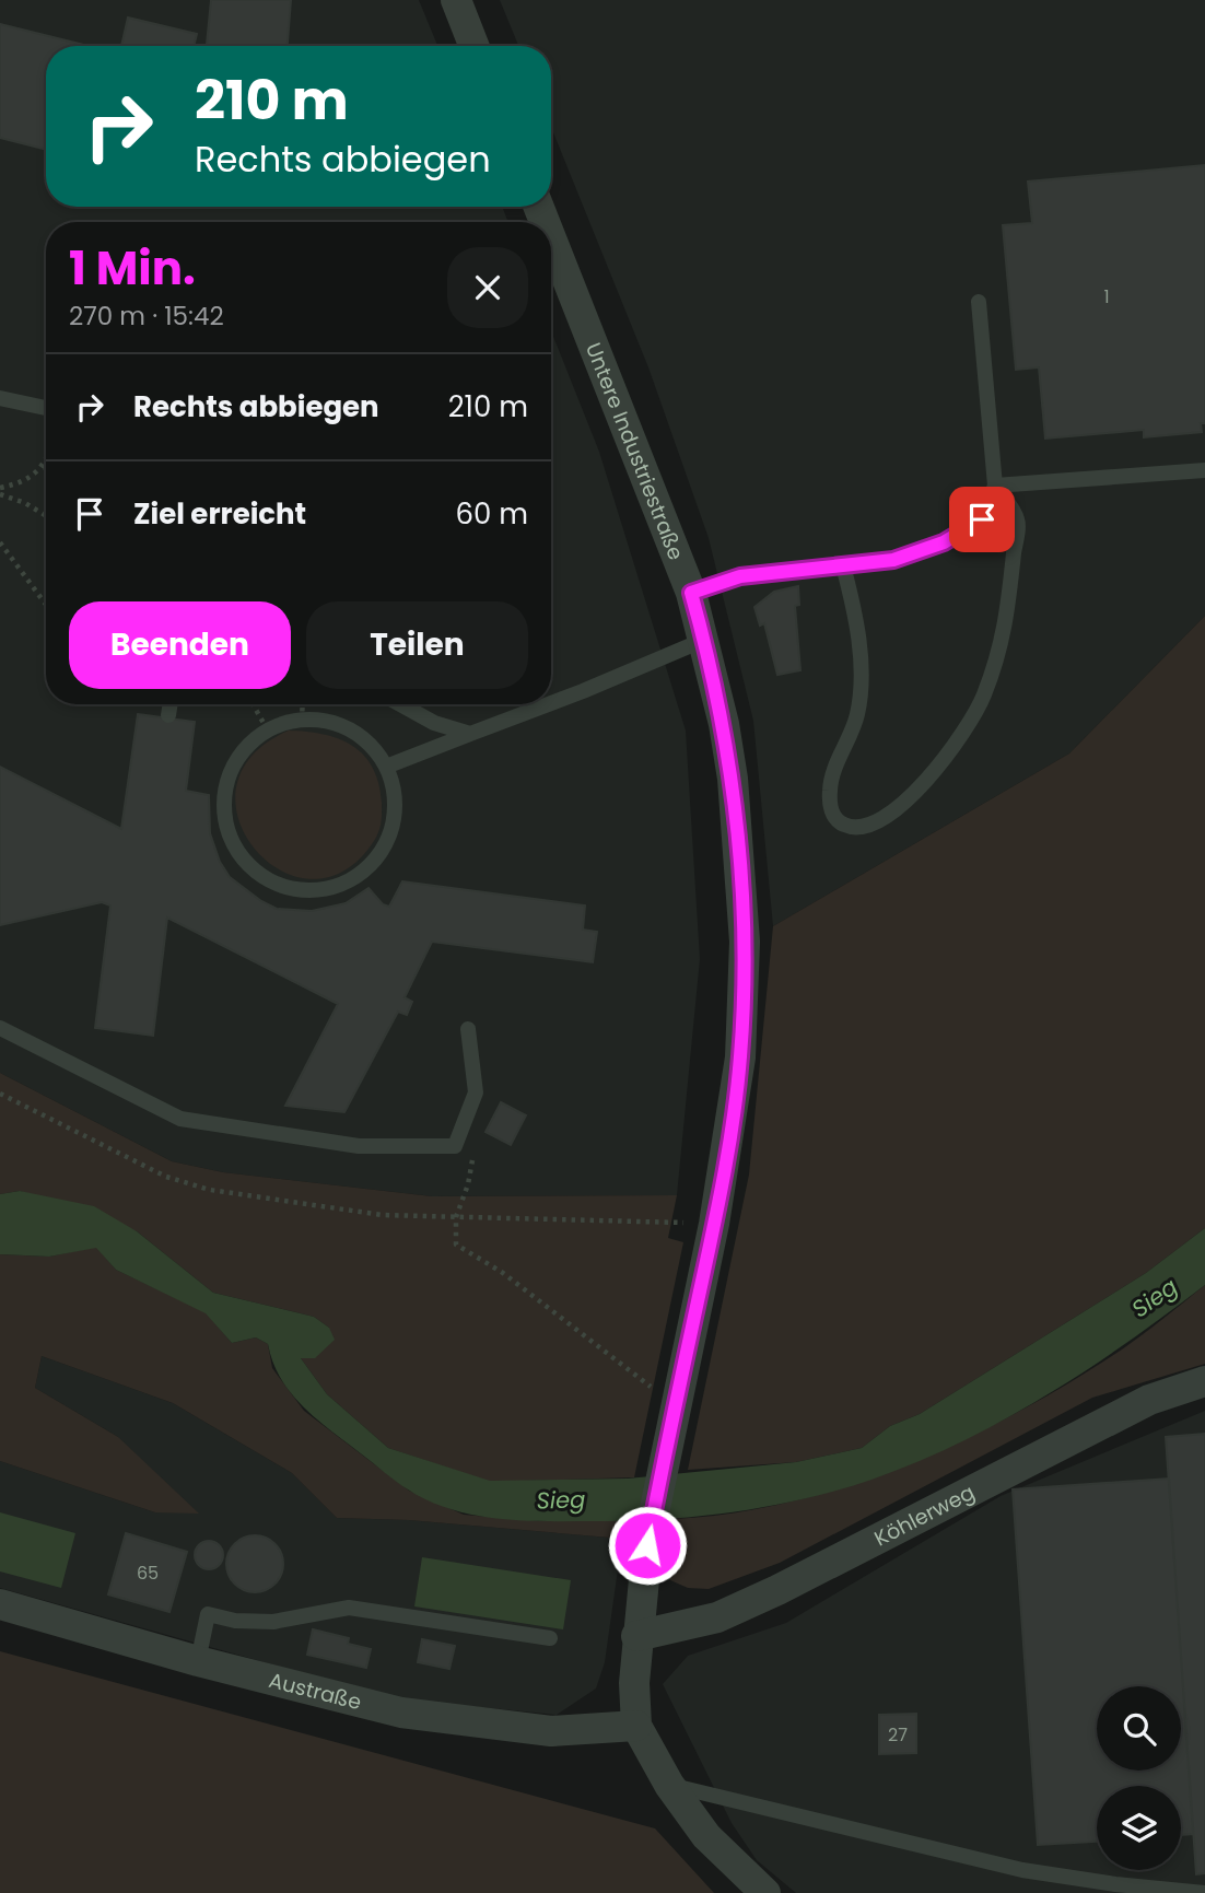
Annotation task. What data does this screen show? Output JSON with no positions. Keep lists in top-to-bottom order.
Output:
{
  "streets": {
    "street": ["Untere Industriestraße", "Köhlerweg", "Austraße"]
  },
  "crossings": [
    ["Untere Industriestraße", "Köhlerweg"],
    ["Untere Industriestraße", "Austraße"]
  ],
  "water": ["Sieg"],
  "house_numbers": ["1", "65", "27"],
  "page": {
    "turn": ["210 m", "Rechts abbiegen"],
    "heading": ["1 Min.", "270 m · 15:42"],
    "list": [
      {
        "name": "Rechts abbiegen",
        "value": "210 m"
      },
      {
        "name": "Ziel erreicht",
        "value": "60 m"
      }
    ],
    "buttons": ["Beenden", "Teilen"]
  }
}
